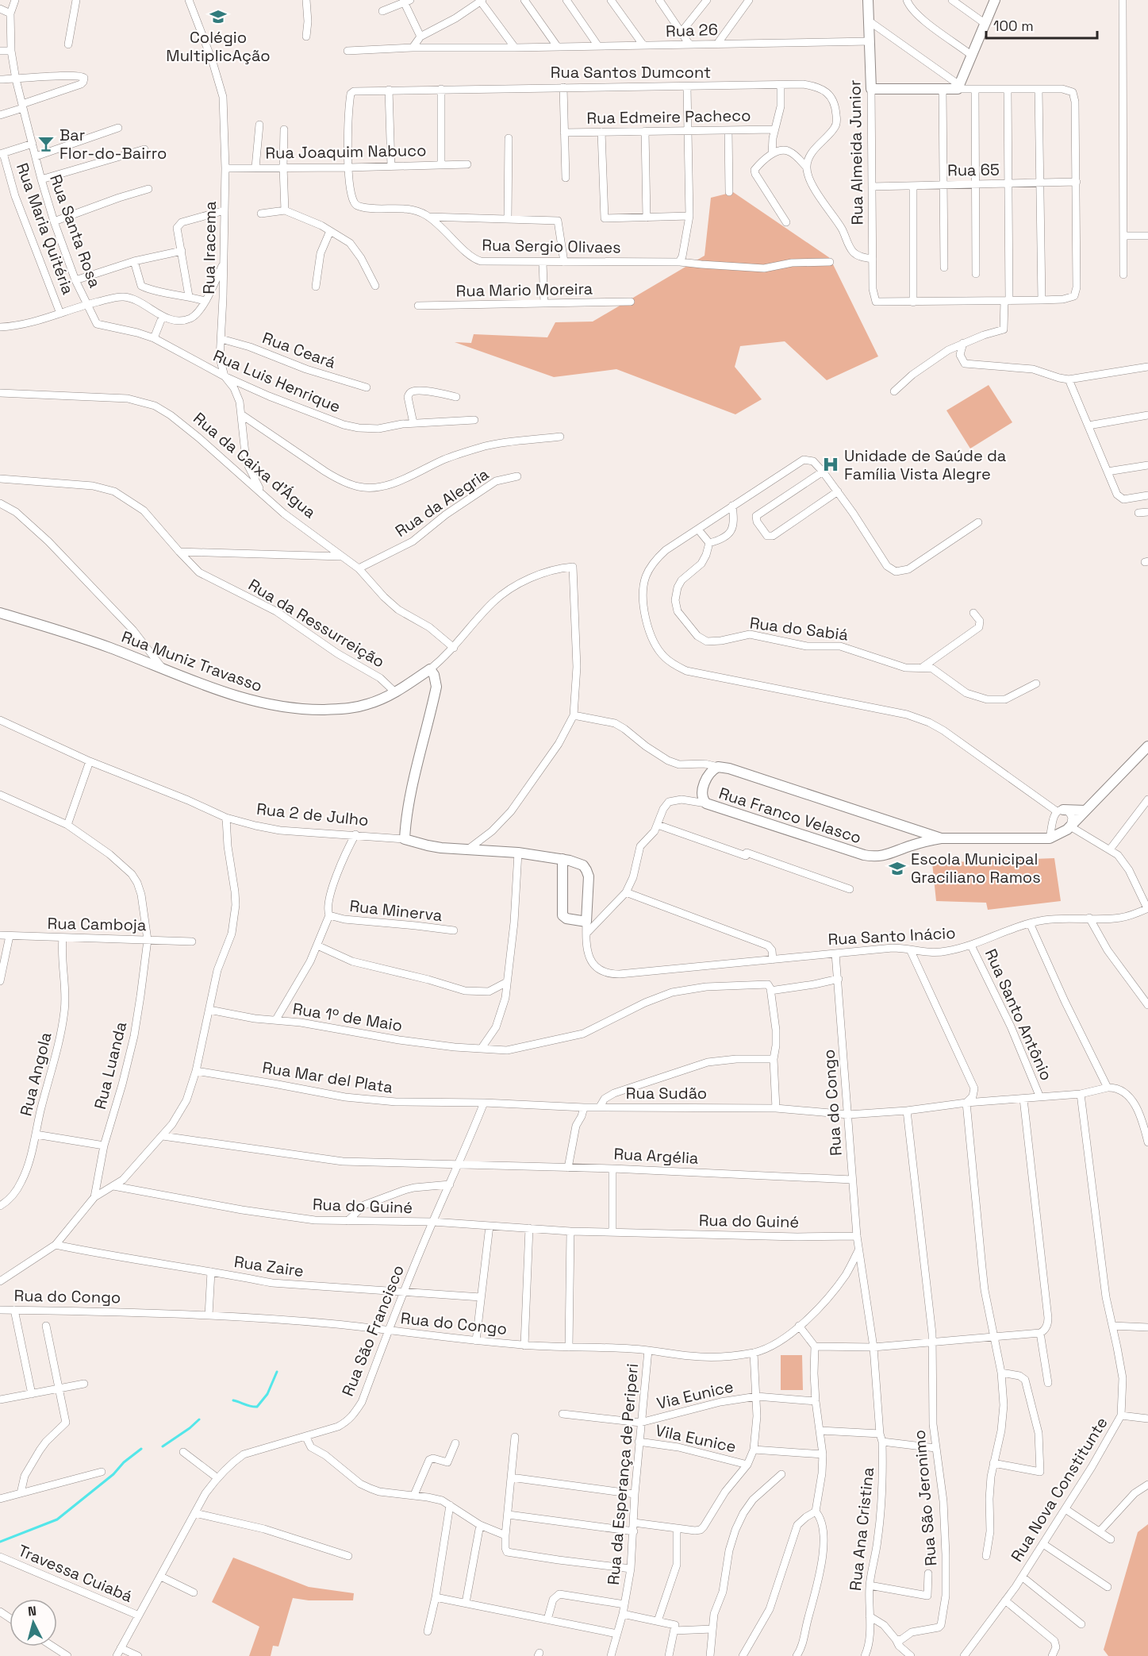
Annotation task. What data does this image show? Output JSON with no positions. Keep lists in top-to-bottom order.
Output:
{
  "streets": {
    "street": [
      "Rua 26",
      "Rua Santos Dumcont",
      "Rua Edmeire Pacheco",
      "Rua Joaquim Nabuco",
      "Rua Almeida Junior",
      "Rua 65",
      "Rua Maria Quitéria",
      "Rua Santa Rosa",
      "Rua Sergio Olivaes",
      "Rua Iracema",
      "Rua Mario Moreira",
      "Rua Ceará",
      "Rua Luis Henrique",
      "Rua da Caixa d'Água",
      "Rua da Alegria",
      "Rua da Ressurreição",
      "Rua do Sabiá",
      "Rua Muniz Travasso",
      "Rua 2 de Julho",
      "Rua Franco Velasco",
      "Rua Minerva",
      "Rua Camboja",
      "Rua Santo Inácio",
      "Rua Santo Antônio",
      "Rua 1º de Maio",
      "Rua Luanda",
      "Rua Angola",
      "Rua Mar del Plata",
      "Rua Sudão",
      "Rua do Congo",
      "Rua Argélia",
      "Rua do Guiné",
      "Rua Zaire",
      "Rua São Francisco",
      "Via Eunice",
      "Vila Eunice",
      "Rua da Esperança de Periperi",
      "Rua Nova Constitunte",
      "Rua São Jeronimo",
      "Rua Ana Cristina",
      "Travessa Cuiabá"
    ]
  },
  "crossings": [
    ["Rua 26", "Rua Almeida Junior"],
    ["Rua Santos Dumcont", "Rua Joaquim Nabuco"],
    ["Rua Santos Dumcont", "Rua Sergio Olivaes"],
    ["Rua Joaquim Nabuco", "Rua Iracema"],
    ["Rua Almeida Junior", "Rua 65"],
    ["Rua Santa Rosa", "Rua Luis Henrique"],
    ["Rua Iracema", "Rua Ceará"],
    ["Rua Iracema", "Rua Luis Henrique"],
    ["Rua Iracema", "Rua da Caixa d'Água"],
    ["Rua da Caixa d'Água", "Rua da Alegria"],
    ["Rua da Caixa d'Água", "Rua Muniz Travasso"],
    ["Rua da Ressurreição", "Rua Muniz Travasso"],
    ["Rua 2 de Julho", "Rua Santo Inácio"],
    ["Rua Camboja", "Rua Luanda"],
    ["Rua Camboja", "Rua Angola"],
    ["Rua Santo Inácio", "Rua Santo Antônio"],
    ["Rua Santo Inácio", "Rua do Congo"],
    ["Rua Santo Antônio", "Rua Sudão"],
    ["Rua 1º de Maio", "Rua do Congo"],
    ["Rua Mar del Plata", "Rua Sudão"],
    ["Rua Mar del Plata", "Rua São Francisco"],
    ["Rua Sudão", "Rua do Congo"],
    ["Rua Sudão", "Rua São Francisco"],
    ["Rua Sudão", "Rua Nova Constitunte"],
    ["Rua Sudão", "Rua São Jeronimo"],
    ["Rua do Congo", "Rua Argélia"],
    ["Rua do Congo", "Rua do Guiné"],
    ["Rua do Congo", "Rua São Francisco"],
    ["Rua do Congo", "Rua da Esperança de Periperi"],
    ["Rua do Congo", "Rua Ana Cristina"],
    ["Rua Argélia", "Rua São Francisco"],
    ["Rua do Guiné", "Rua São Francisco"],
    ["Rua Zaire", "Rua São Francisco"],
    ["Rua São Francisco", "Travessa Cuiabá"],
    ["Via Eunice", "Rua da Esperança de Periperi"],
    ["Vila Eunice", "Rua da Esperança de Periperi"]
  ],
  "places": {
    "school or university": ["Colégio MultiplicAção", "Escola Municipal Graciliano Ramos"],
    "bar": ["Bar Flor-do-Bairro"],
    "hospital": ["Unidade de Saúde da Família Vista Alegre"]
  },
  "scale_bar": "100 m",
  "north": "top"
}
